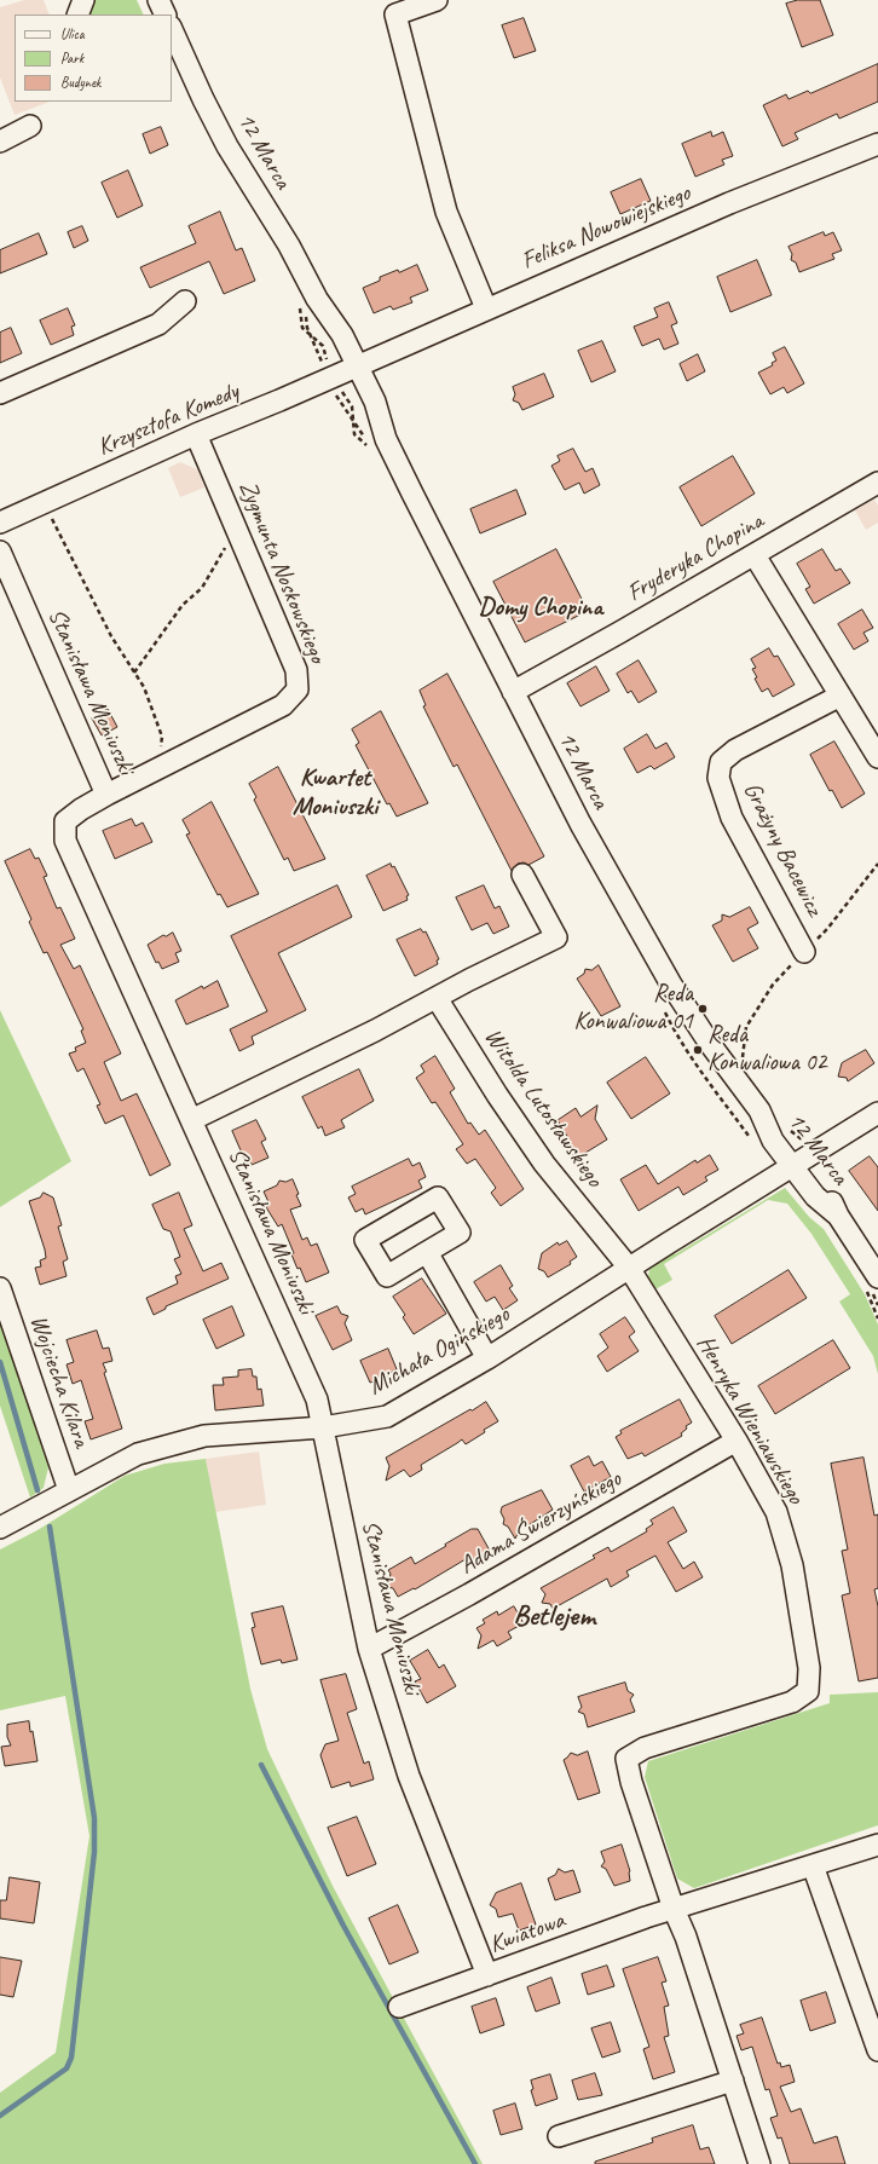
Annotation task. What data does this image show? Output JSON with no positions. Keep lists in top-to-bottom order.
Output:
{
  "streets": {
    "street": [
      "12 Marca",
      "Feliksa Nowowiejskiego",
      "Krzysztofa Komedy",
      "Fryderyka Chopina",
      "Zygmunta Noskowskiego",
      "Stanisława Moniuszki",
      "Grażyny Bacewicz",
      "Witolda Lutosławskiego",
      "Michała Ogińskiego",
      "Wojciecha Kilara",
      "Henryka Wieniawskiego",
      "Adama Świerzyńskiego",
      "Kwiatowa"
    ]
  },
  "crossings": [
    ["12 Marca", "Feliksa Nowowiejskiego"],
    ["12 Marca", "Krzysztofa Komedy"],
    ["12 Marca", "Fryderyka Chopina"],
    ["12 Marca", "Michała Ogińskiego"],
    ["Feliksa Nowowiejskiego", "Krzysztofa Komedy"],
    ["Krzysztofa Komedy", "Zygmunta Noskowskiego"],
    ["Zygmunta Noskowskiego", "Stanisława Moniuszki"],
    ["Stanisława Moniuszki", "Michała Ogińskiego"],
    ["Stanisława Moniuszki", "Adama Świerzyńskiego"],
    ["Stanisława Moniuszki", "Kwiatowa"],
    ["Witolda Lutosławskiego", "Michała Ogińskiego"],
    ["Witolda Lutosławskiego", "Henryka Wieniawskiego"],
    ["Michała Ogińskiego", "Wojciecha Kilara"],
    ["Michała Ogińskiego", "Henryka Wieniawskiego"],
    ["Henryka Wieniawskiego", "Adama Świerzyńskiego"],
    ["Henryka Wieniawskiego", "Kwiatowa"]
  ],
  "districts": ["Domy Chopina", "Kwartet Moniuszki", "Betlejem"],
  "places": ["Reda Konwaliowa 01", "Reda Konwaliowa 02"],
  "legend": ["Ulica", "Park", "Budynek"]
}
